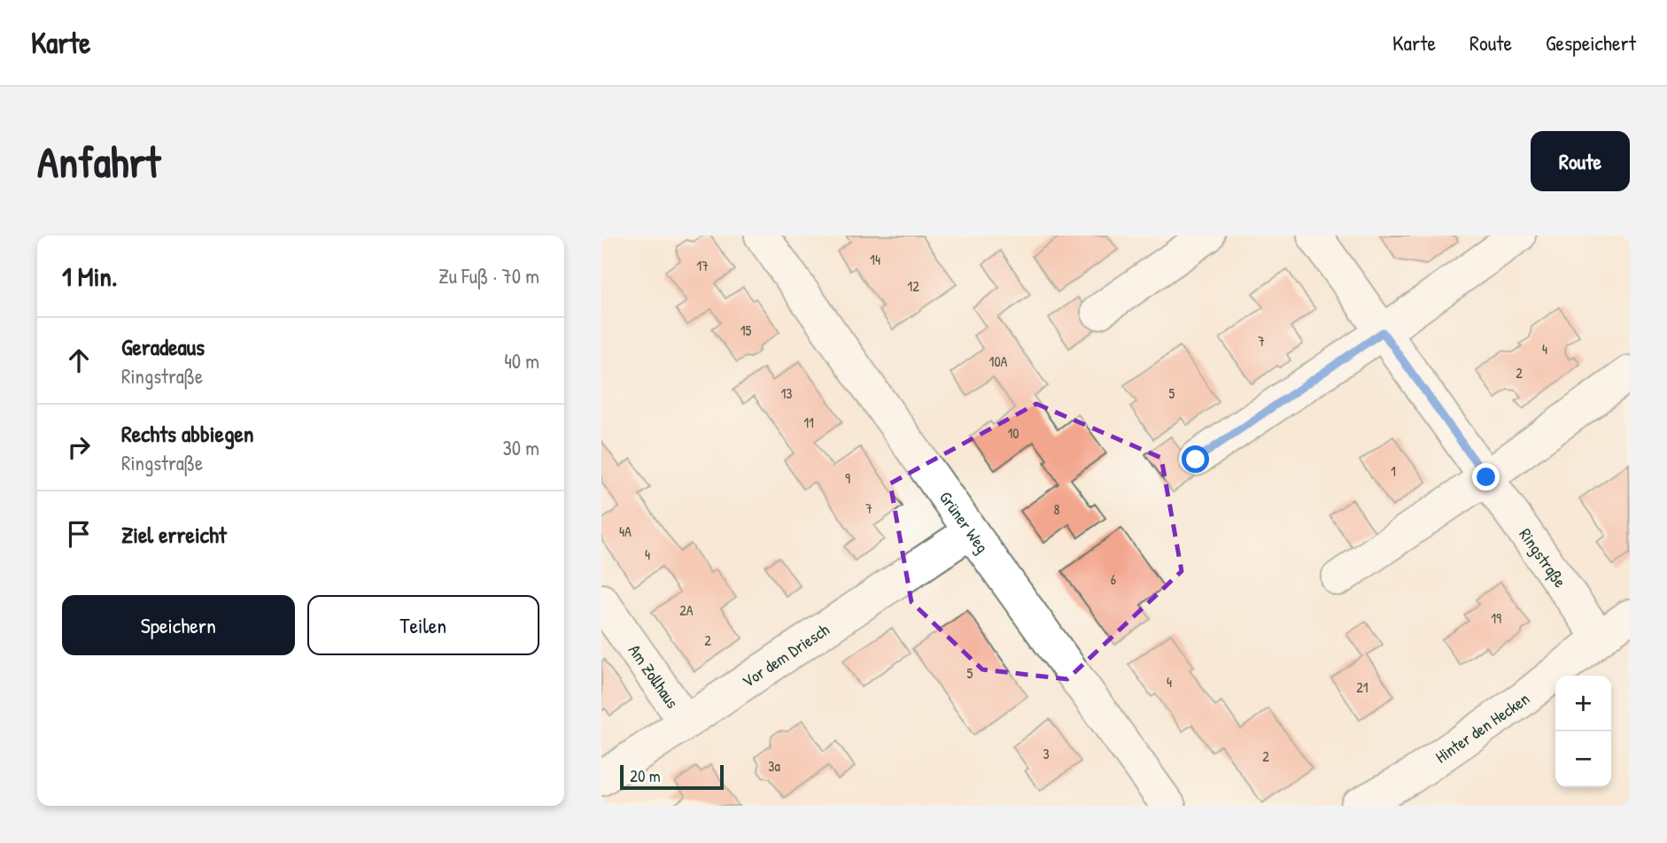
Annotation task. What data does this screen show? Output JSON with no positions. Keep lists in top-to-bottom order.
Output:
{
  "streets": {
    "street": [
      "Grüner Weg",
      "Ringstraße",
      "Vor dem Driesch",
      "Am Zollhaus",
      "Hinter den Hecken"
    ]
  },
  "crossings": [
    ["Grüner Weg", "Vor dem Driesch"],
    ["Ringstraße", "Hinter den Hecken"],
    ["Vor dem Driesch", "Am Zollhaus"]
  ],
  "house_numbers": [
    "14",
    "17",
    "12",
    "15",
    "7",
    "4",
    "10A",
    "2",
    "13",
    "5",
    "11",
    "10",
    "1",
    "9",
    "7",
    "8",
    "4A",
    "4",
    "6",
    "2A",
    "19",
    "2",
    "5",
    "4",
    "21",
    "3",
    "2",
    "3a"
  ],
  "scale_bar": "20 m",
  "page": {
    "header": "Karte",
    "nav": ["Karte", "Route", "Gespeichert"],
    "buttons": [
      "Route",
      ["Speichern", "Teilen"]
    ],
    "title": "Anfahrt",
    "heading": ["1 Min.", "Zu Fuß · 70 m"],
    "list": [
      ["Geradeaus", "Ringstraße", "40 m"],
      ["Rechts abbiegen", "Ringstraße", "30 m"],
      "Ziel erreicht"
    ],
    "map_buttons": ["+", "−"],
    "scale": "20 m"
  }
}
